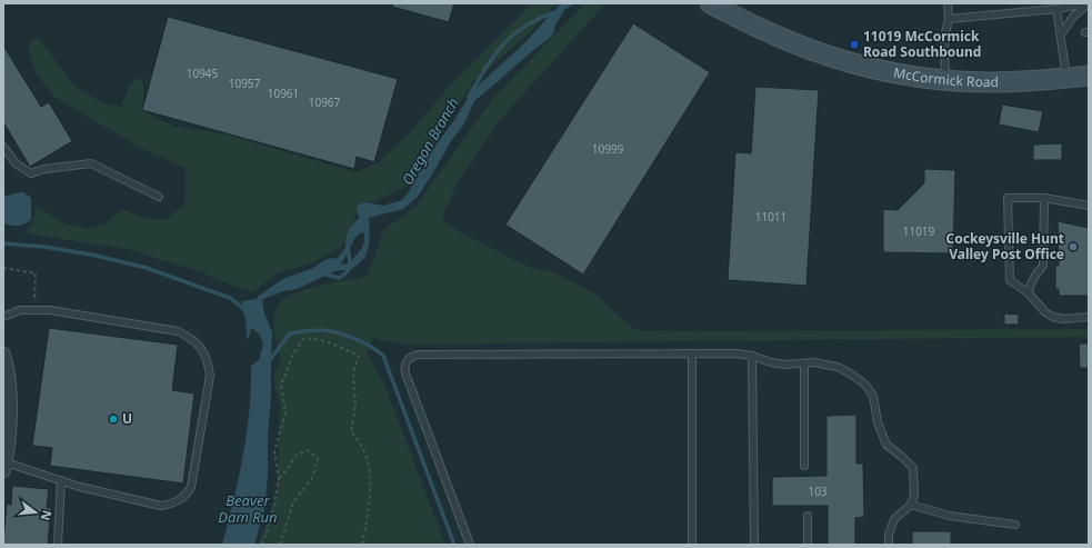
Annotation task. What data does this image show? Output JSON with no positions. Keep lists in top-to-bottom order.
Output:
{
  "streets": {
    "main road": ["McCormick Road"]
  },
  "water": ["Oregon Branch", "Beaver Dam Run"],
  "places": {
    "transit": ["11019 McCormick Road Southbound"],
    "other": ["Cockeysville Hunt Valley Post Office", "U"]
  },
  "house_numbers": [
    "10945",
    "10957",
    "10961",
    "10967",
    "10999",
    "11011",
    "11019",
    "103"
  ],
  "north": "right"
}
